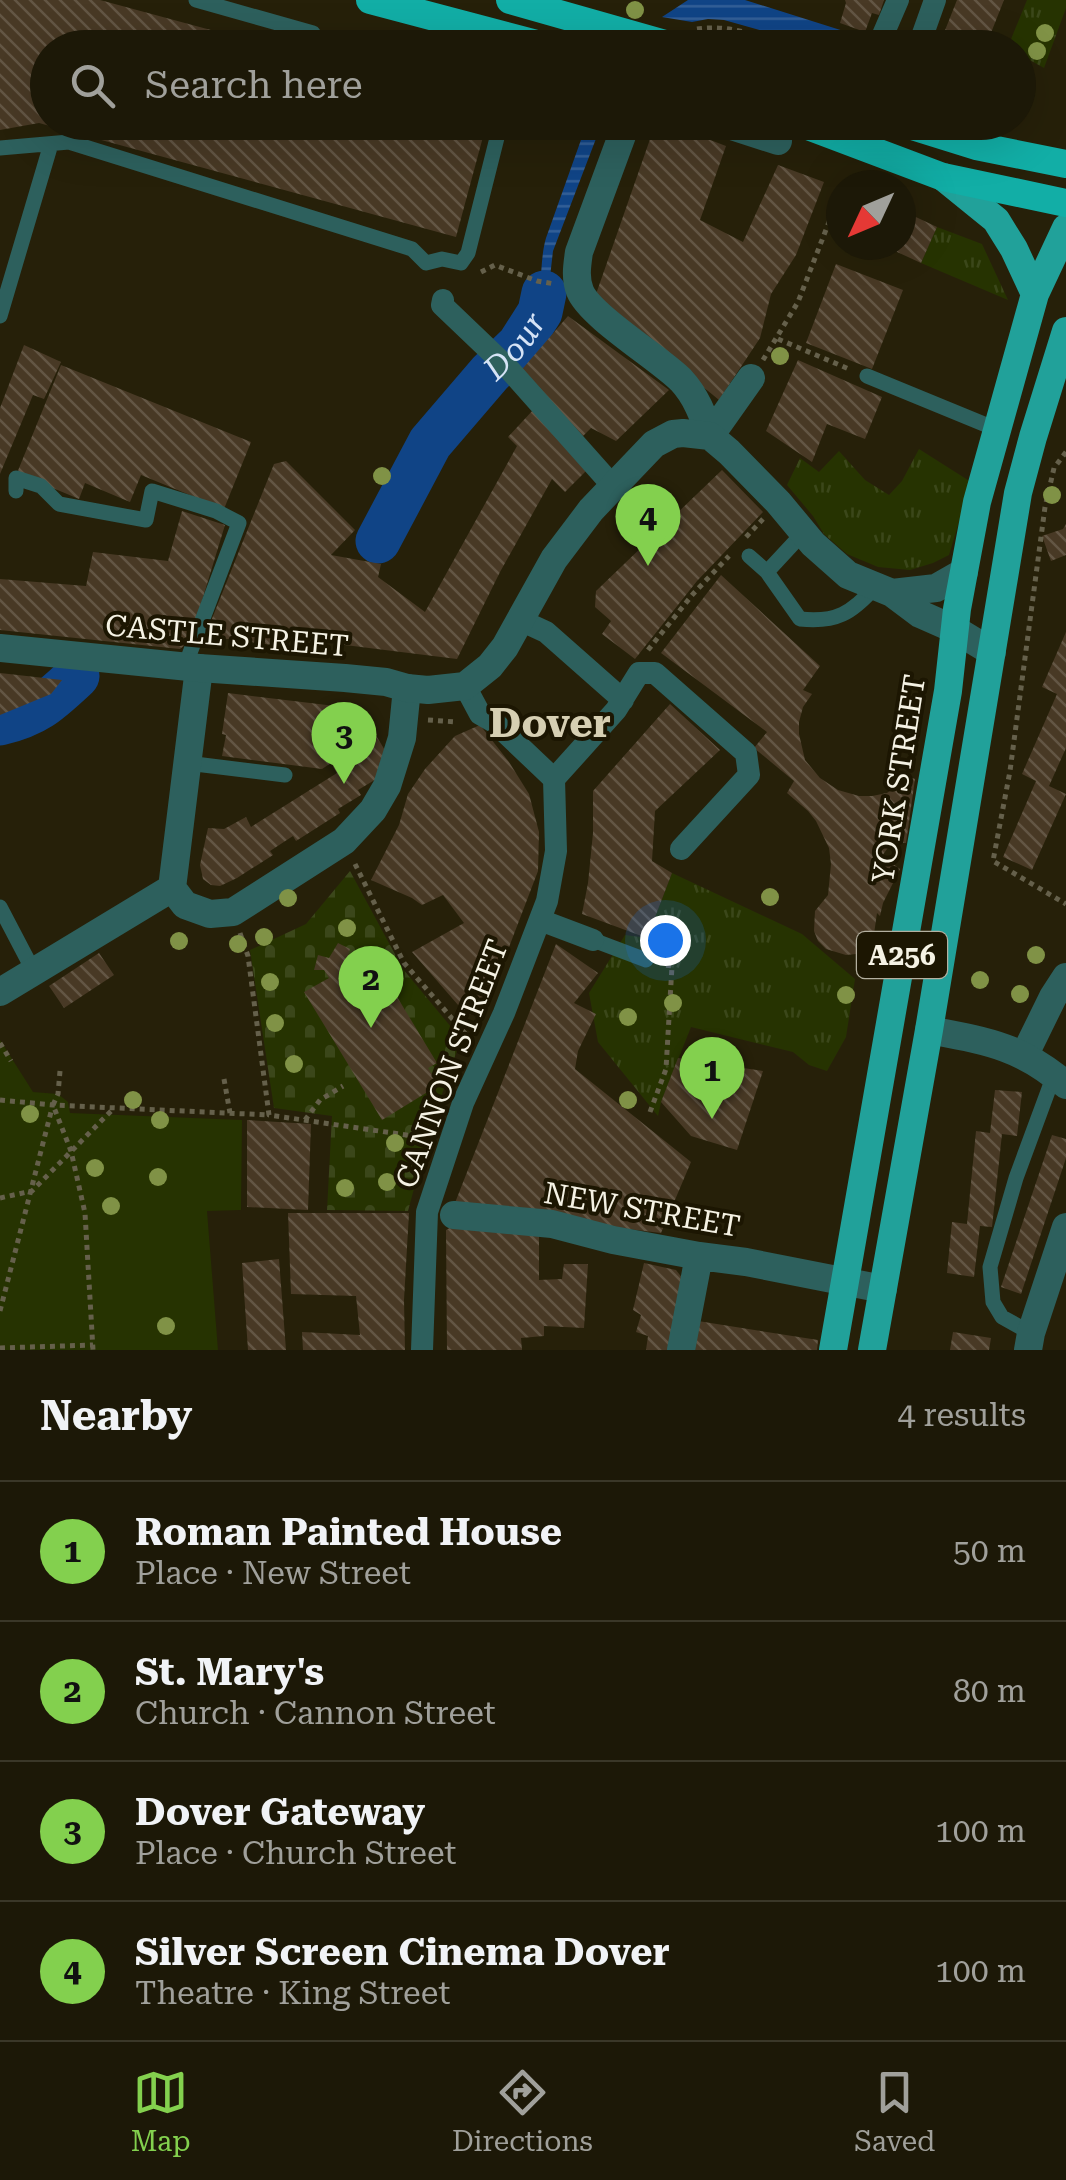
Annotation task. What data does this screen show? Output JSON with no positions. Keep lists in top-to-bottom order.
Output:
{
  "streets": {
    "main road": ["YORK STREET", "A256"],
    "street": ["CASTLE STREET", "CANNON STREET", "NEW STREET"]
  },
  "crossings": [
    ["YORK STREET", "NEW STREET"],
    ["A256", "NEW STREET"],
    ["CANNON STREET", "NEW STREET"]
  ],
  "districts": ["Dover"],
  "water": ["Dour"],
  "north": "bottom left",
  "page": {
    "search": "Search here",
    "pins": [
      "4",
      "3",
      "2",
      "1"
    ],
    "heading": ["Nearby", "4 results"],
    "list": [
      {
        "mark": "1",
        "name": "Roman Painted House",
        "note": "Place · New Street",
        "value": "50 m"
      },
      {
        "mark": "2",
        "name": "St. Mary's",
        "note": "Church · Cannon Street",
        "value": "80 m"
      },
      {
        "mark": "3",
        "name": "Dover Gateway",
        "note": "Place · Church Street",
        "value": "100 m"
      },
      {
        "mark": "4",
        "name": "Silver Screen Cinema Dover",
        "note": "Theatre · King Street",
        "value": "100 m"
      }
    ],
    "nav": ["Map", "Directions", "Saved"]
  }
}
